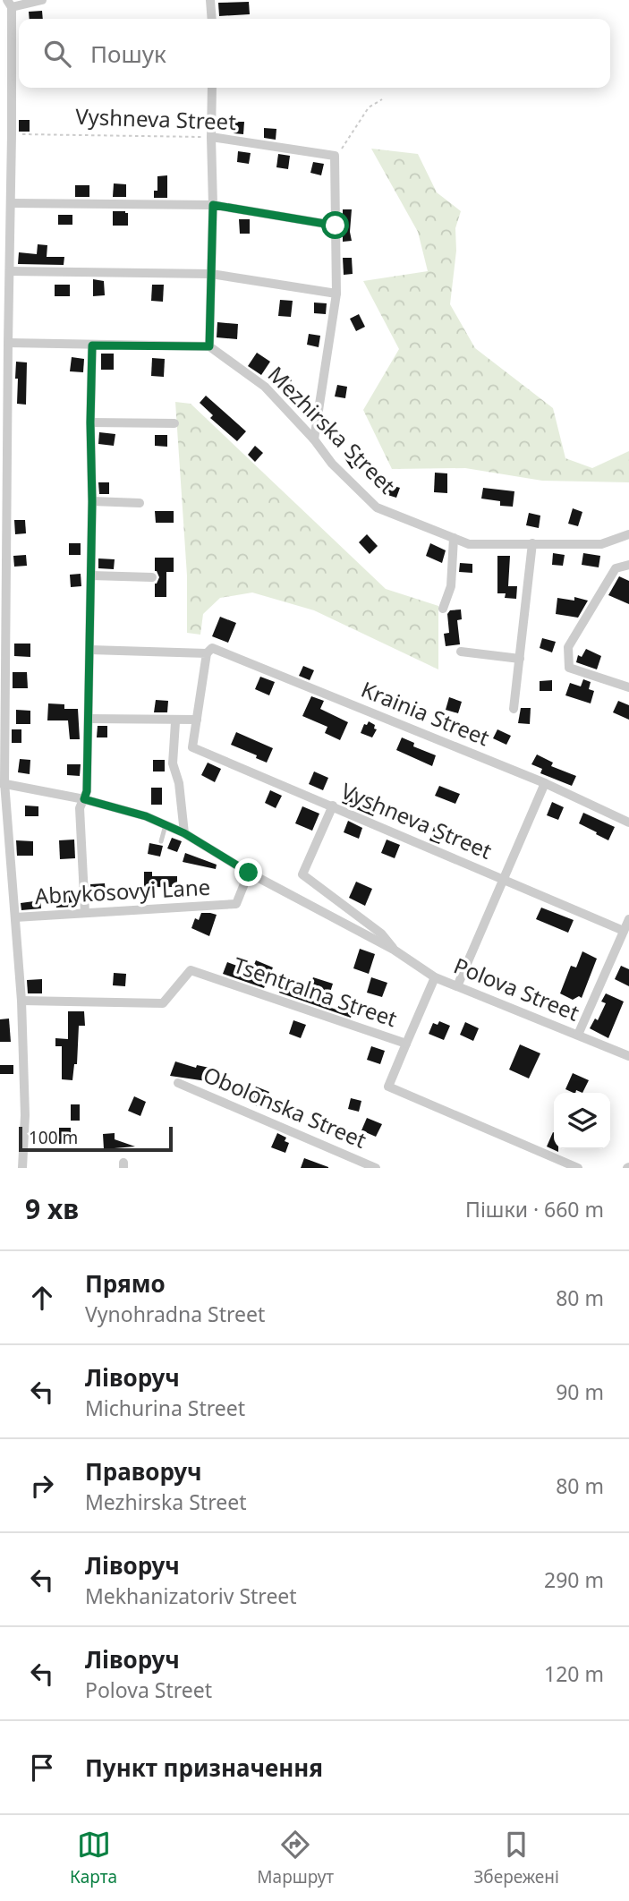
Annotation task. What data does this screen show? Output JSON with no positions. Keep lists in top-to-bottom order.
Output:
{
  "streets": {
    "street": [
      "Vyshneva Street",
      "Mezhirska Street",
      "Krainia Street",
      "Abrykosovyi Lane",
      "Polova Street",
      "Tsentralna Street",
      "Obolonska Street"
    ]
  },
  "crossings": [
    ["Vyshneva Street", "Polova Street"],
    ["Abrykosovyi Lane", "Polova Street"]
  ],
  "scale_bar": "100 m",
  "page": {
    "search": "Пошук",
    "scale": "100 m",
    "heading": ["9 хв", "Пішки · 660 m"],
    "list": [
      ["Прямо", "Vynohradna Street", "80 m"],
      ["Ліворуч", "Michurina Street", "90 m"],
      ["Праворуч", "Mezhirska Street", "80 m"],
      ["Ліворуч", "Mekhanizatoriv Street", "290 m"],
      ["Ліворуч", "Polova Street", "120 m"],
      "Пункт призначення"
    ],
    "nav": ["Карта", "Маршрут", "Збережені"]
  }
}
